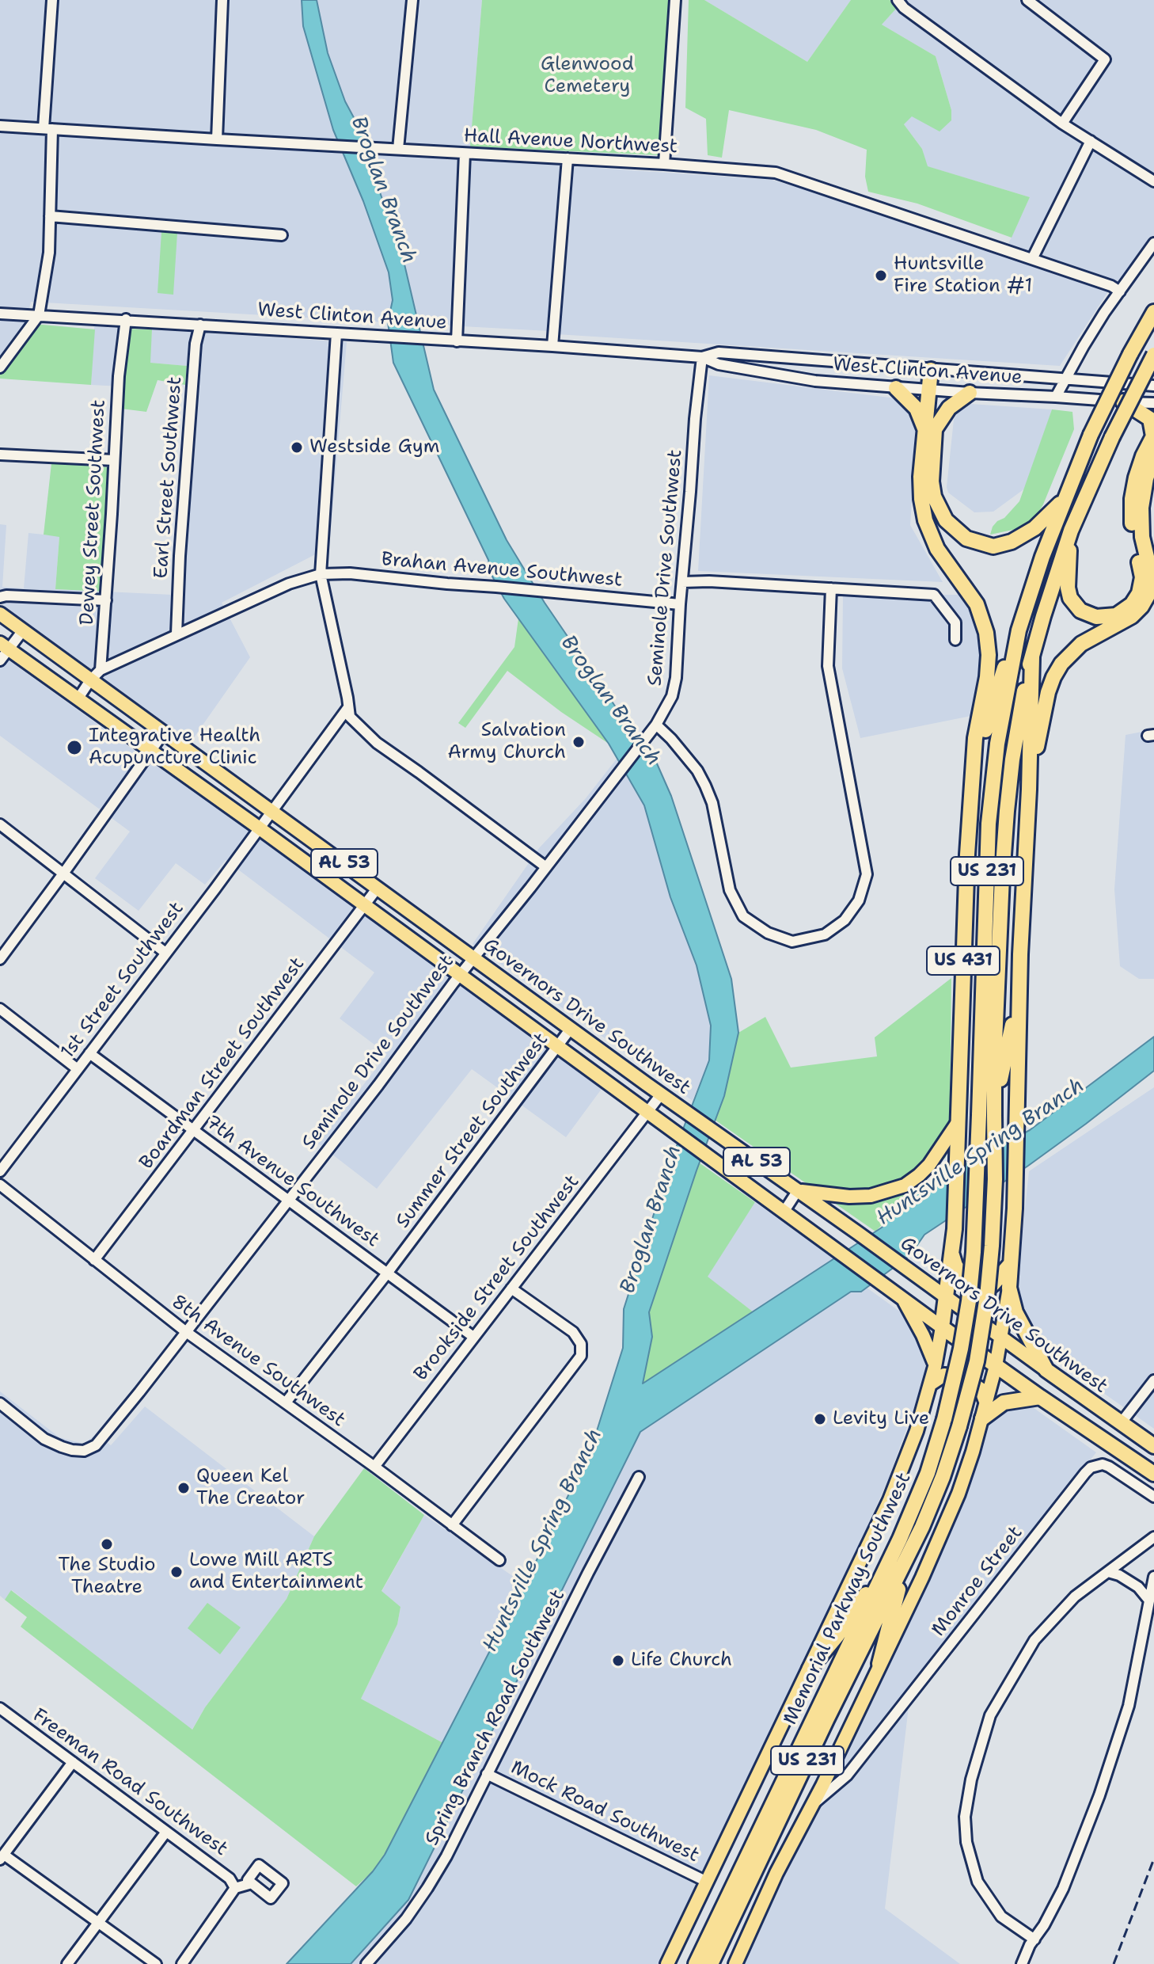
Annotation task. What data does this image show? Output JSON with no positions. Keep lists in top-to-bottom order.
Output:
{
  "streets": {
    "highway": [
      "US 231",
      "US 431",
      "Governors Drive Southwest",
      "Memorial Parkway Southwest"
    ],
    "main road": ["AL 53"],
    "street": [
      "Hall Avenue Northwest",
      "West Clinton Avenue",
      "Earl Street Southwest",
      "Dewey Street Southwest",
      "Seminole Drive Southwest",
      "Brahan Avenue Southwest",
      "1st Street Southwest",
      "Boardman Street Southwest",
      "Summer Street Southwest",
      "7th Avenue Southwest",
      "Brookside Street Southwest",
      "8th Avenue Southwest",
      "Monroe Street",
      "Spring Branch Road Southwest",
      "Freeman Road Southwest",
      "Mock Road Southwest"
    ]
  },
  "crossings": [
    ["West Clinton Avenue", "Earl Street Southwest"],
    ["West Clinton Avenue", "Dewey Street Southwest"],
    ["West Clinton Avenue", "Seminole Drive Southwest"],
    ["Earl Street Southwest", "Brahan Avenue Southwest"],
    ["Dewey Street Southwest", "Brahan Avenue Southwest"],
    ["Seminole Drive Southwest", "Brahan Avenue Southwest"],
    ["Seminole Drive Southwest", "AL 53"],
    ["Seminole Drive Southwest", "Governors Drive Southwest"],
    ["Seminole Drive Southwest", "7th Avenue Southwest"],
    ["Seminole Drive Southwest", "8th Avenue Southwest"],
    ["AL 53", "1st Street Southwest"],
    ["AL 53", "Boardman Street Southwest"],
    ["AL 53", "Summer Street Southwest"],
    ["AL 53", "Brookside Street Southwest"],
    ["US 431", "Governors Drive Southwest"],
    ["US 431", "Memorial Parkway Southwest"],
    ["1st Street Southwest", "Governors Drive Southwest"],
    ["1st Street Southwest", "7th Avenue Southwest"],
    ["Governors Drive Southwest", "Boardman Street Southwest"],
    ["Governors Drive Southwest", "Summer Street Southwest"],
    ["Governors Drive Southwest", "Brookside Street Southwest"],
    ["Boardman Street Southwest", "7th Avenue Southwest"],
    ["Boardman Street Southwest", "8th Avenue Southwest"],
    ["Summer Street Southwest", "7th Avenue Southwest"],
    ["Summer Street Southwest", "8th Avenue Southwest"],
    ["7th Avenue Southwest", "Brookside Street Southwest"],
    ["Brookside Street Southwest", "8th Avenue Southwest"],
    ["Memorial Parkway Southwest", "Mock Road Southwest"],
    ["Spring Branch Road Southwest", "Mock Road Southwest"]
  ],
  "water": ["Broglan Branch", "Huntsville Spring Branch"],
  "parks": ["Glenwood Cemetery"],
  "places": [
    "Huntsville Fire Station #1",
    "Westside Gym",
    "Salvation Army Church",
    "Integrative Health Acupuncture Clinic",
    "Levity Live",
    "Queen Kel The Creator",
    "The Studio Theatre",
    "Lowe Mill ARTS and Entertainment",
    "Life Church"
  ]
}
